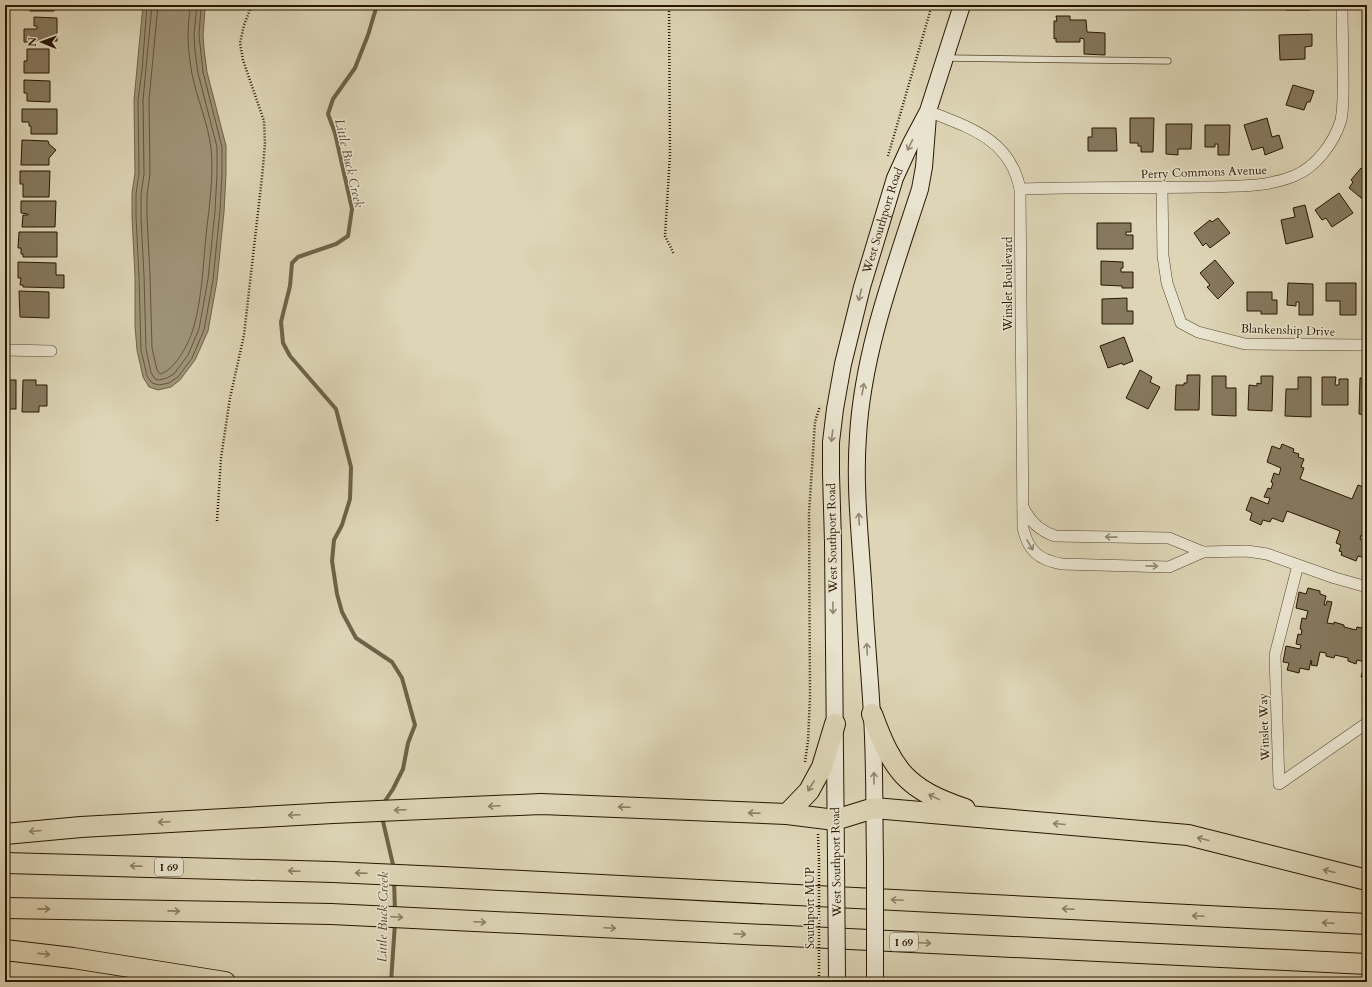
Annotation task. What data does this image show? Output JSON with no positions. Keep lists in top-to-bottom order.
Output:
{
  "streets": {
    "highway": ["I 69"],
    "main road": ["West Southport Road"],
    "street": [
      "Perry Commons Avenue",
      "Winslet Boulevard",
      "Blankenship Drive",
      "Winslet Way"
    ],
    "path": ["Southport MUP"]
  },
  "crossings": [
    ["Perry Commons Avenue", "Winslet Boulevard"],
    ["Perry Commons Avenue", "Blankenship Drive"],
    ["West Southport Road", "Winslet Boulevard"],
    ["Winslet Boulevard", "Winslet Way"]
  ],
  "water": ["Little Buck Creek"],
  "north": "left"
}
